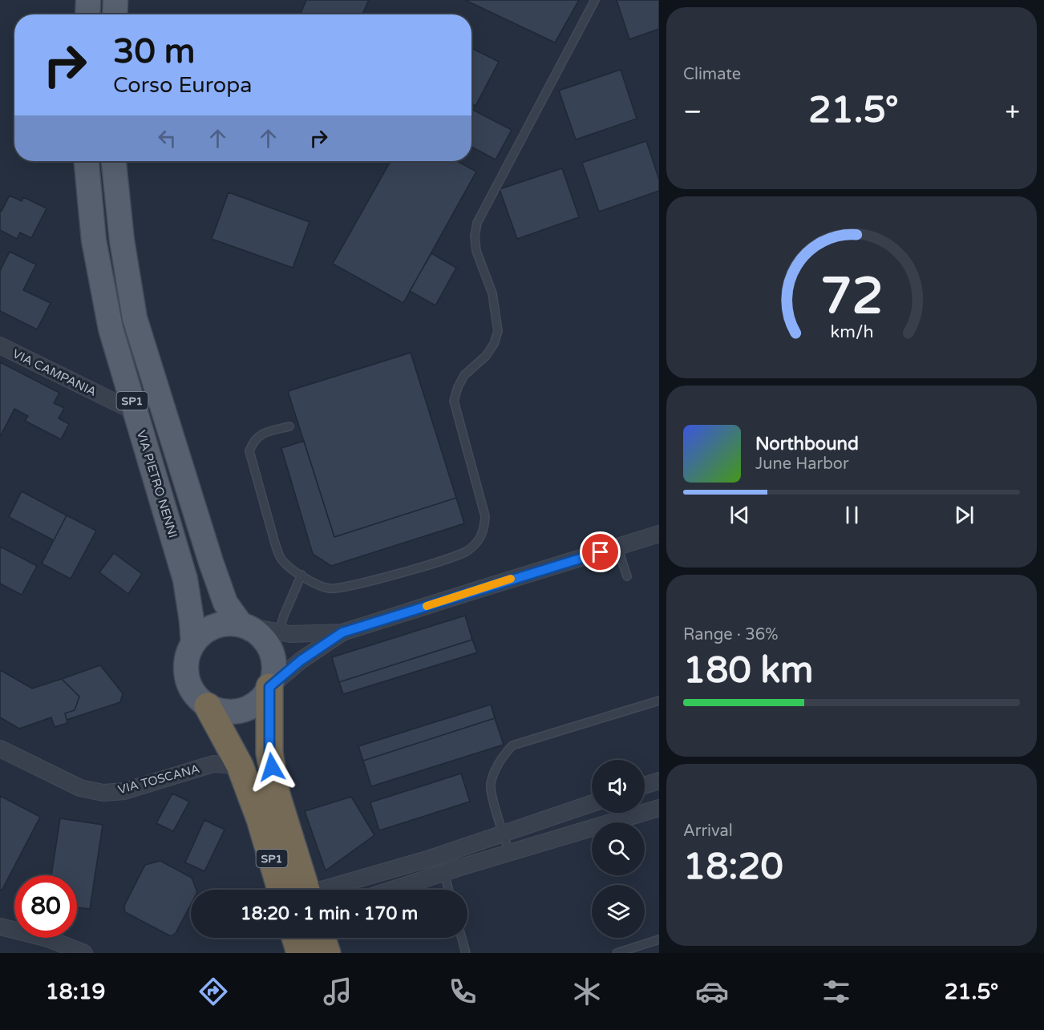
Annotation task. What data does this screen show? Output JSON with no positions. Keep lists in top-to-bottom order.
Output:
{
  "streets": {
    "highway": ["SP1"],
    "main road": ["VIA PIETRO NENNI"],
    "street": ["VIA CAMPANIA", "VIA TOSCANA"]
  },
  "crossings": [
    ["VIA CAMPANIA", "VIA PIETRO NENNI"],
    ["SP1", "VIA PIETRO NENNI"],
    ["SP1", "VIA TOSCANA"]
  ],
  "page": {
    "tile": [
      "Climate",
      ["Range · 36%", "180 km"],
      ["Arrival", "18:20"]
    ],
    "turn": ["30 m", "Corso Europa"],
    "heat": ["−", "21.5°", "+"],
    "song": ["Northbound", "June Harbor"],
    "limit": "80",
    "trip": "18:20 · 1 min · 170 m",
    "tabs": ["18:19", "21.5°"],
    "gauge": ["72", "km/h"]
  }
}
